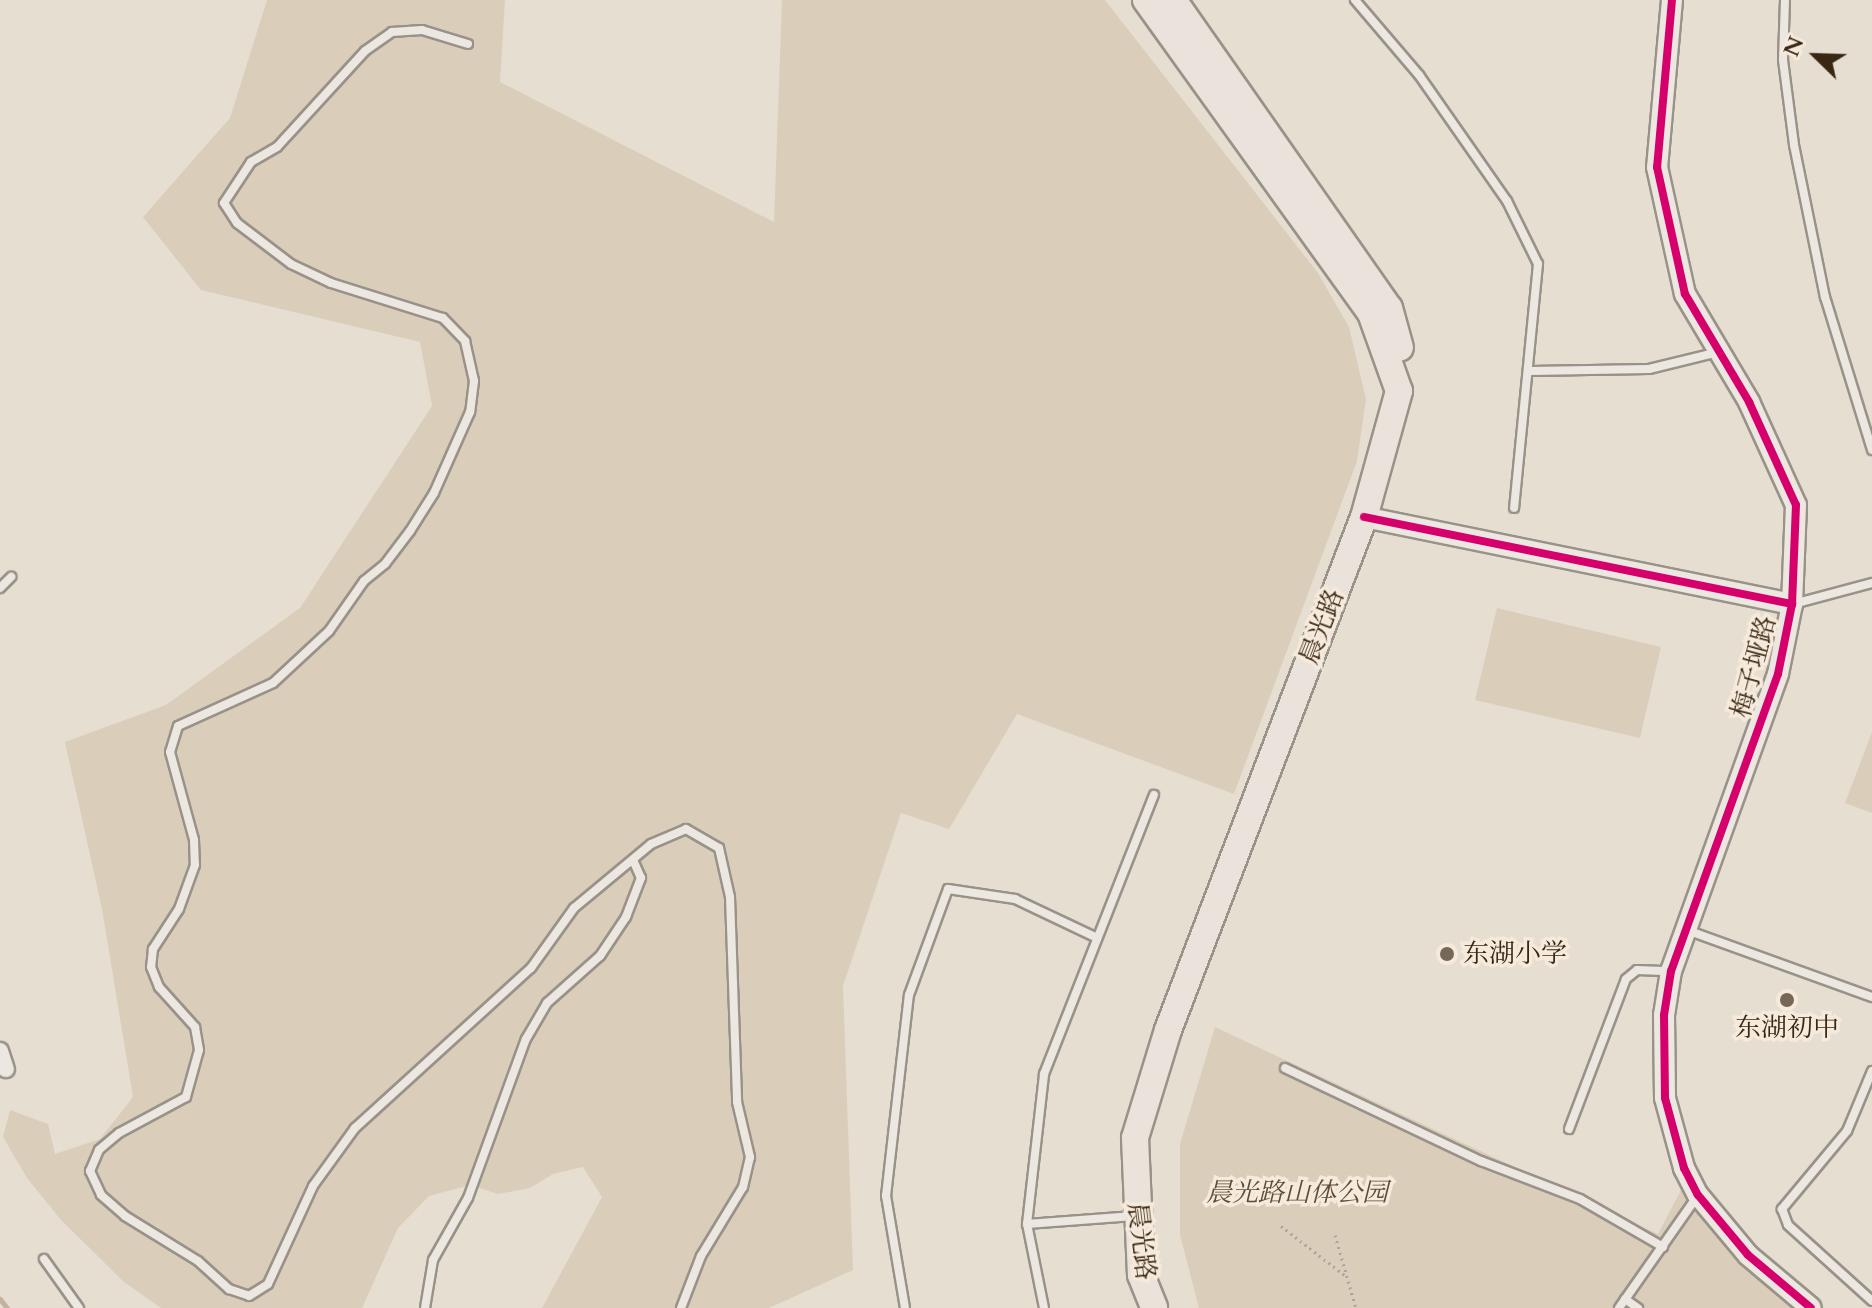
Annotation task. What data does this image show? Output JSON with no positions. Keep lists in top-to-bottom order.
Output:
{
  "streets": {
    "main road": ["晨光路"],
    "street": ["梅子垭路"]
  },
  "parks": ["晨光路山体公园"],
  "places": ["东湖小学", "东湖初中"],
  "north": "top left"
}
